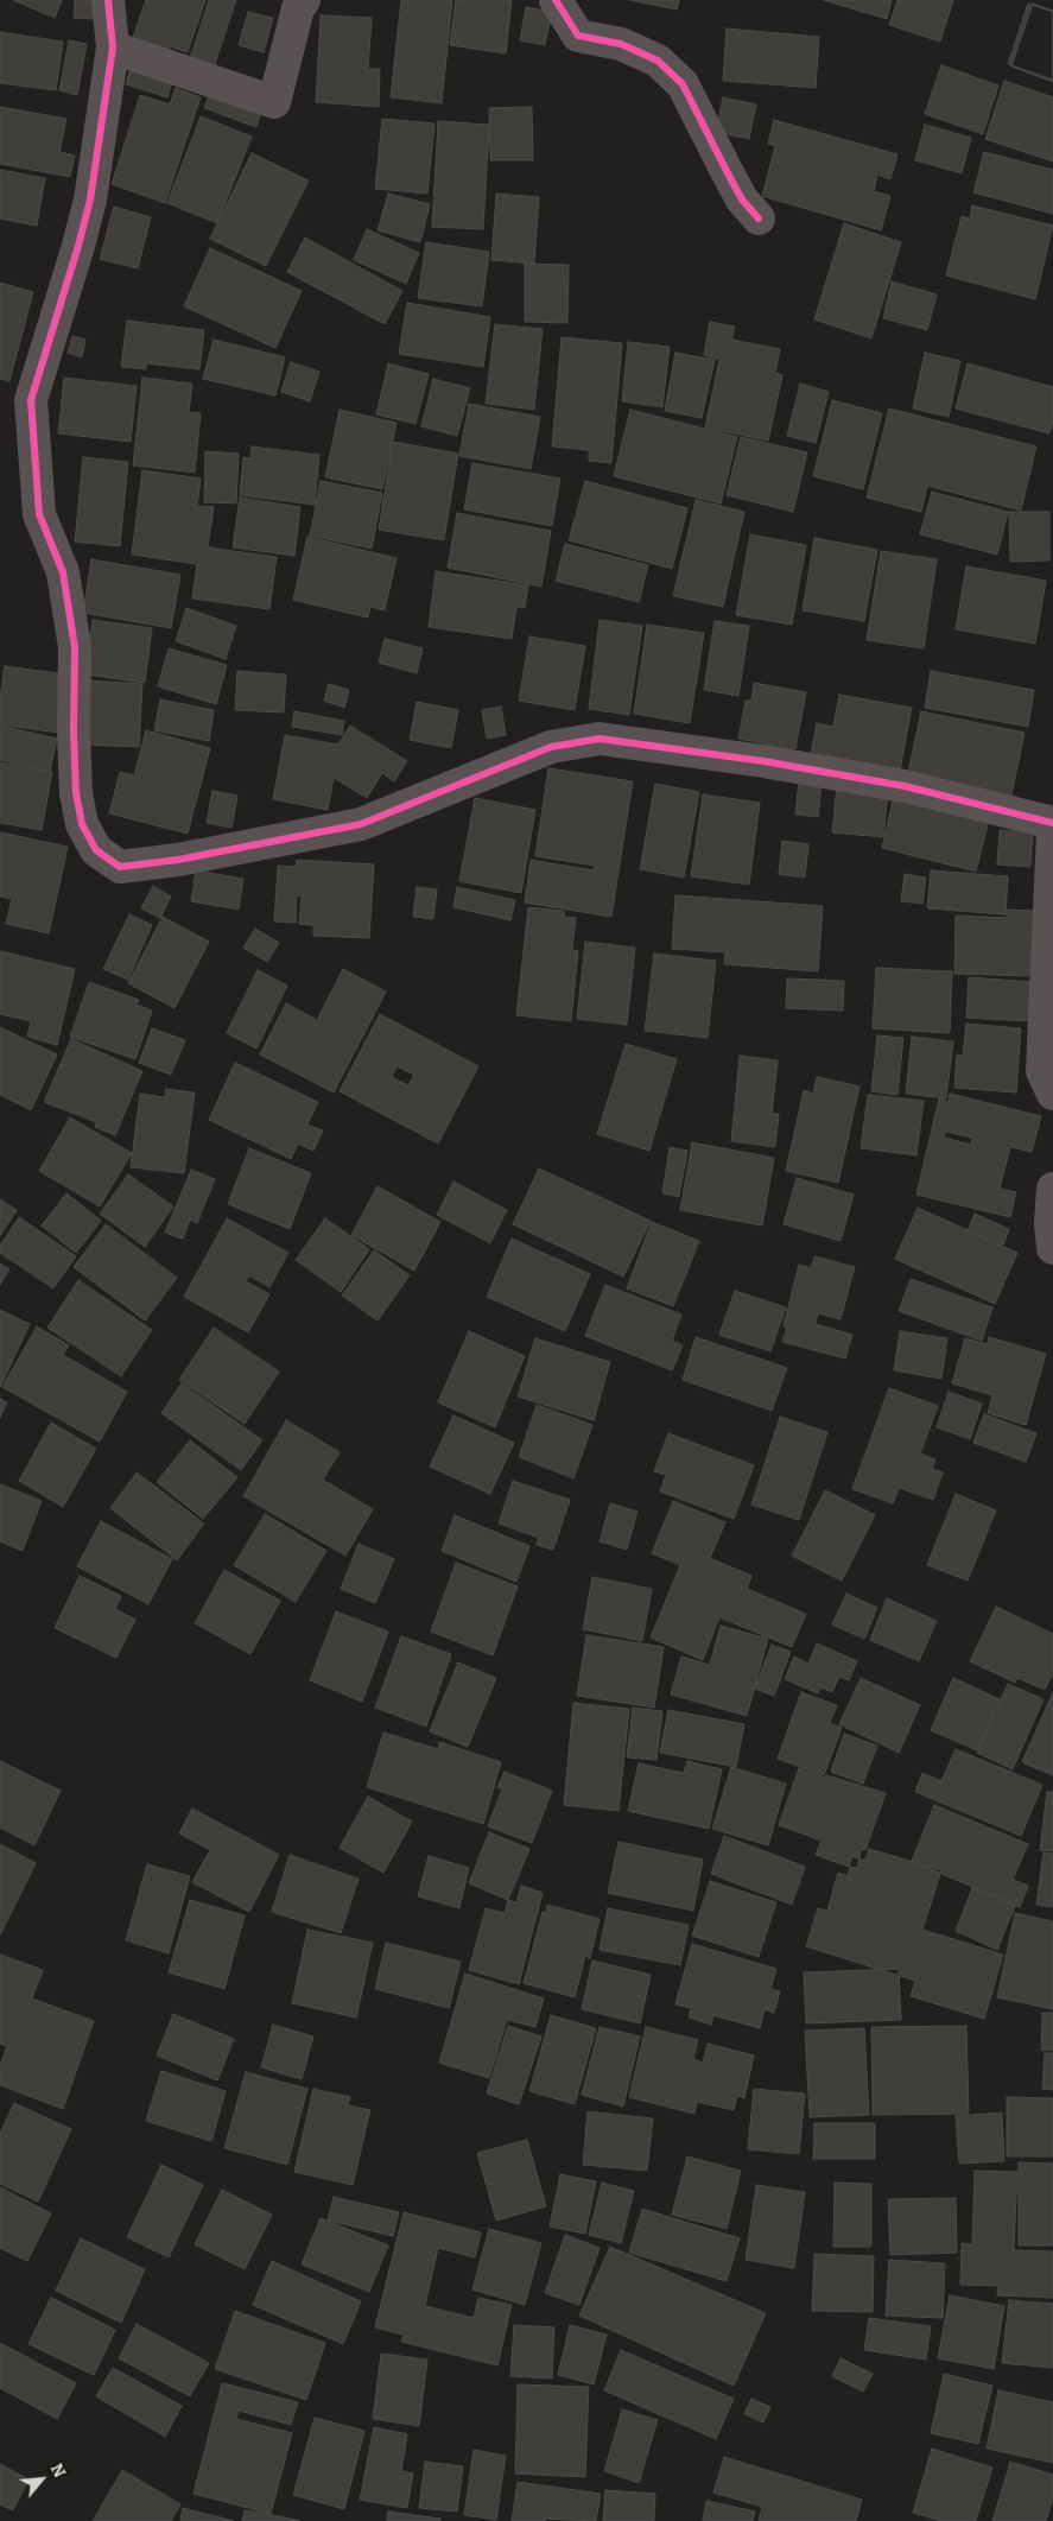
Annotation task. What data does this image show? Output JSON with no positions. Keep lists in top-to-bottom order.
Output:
{
  "north": "top right"
}
